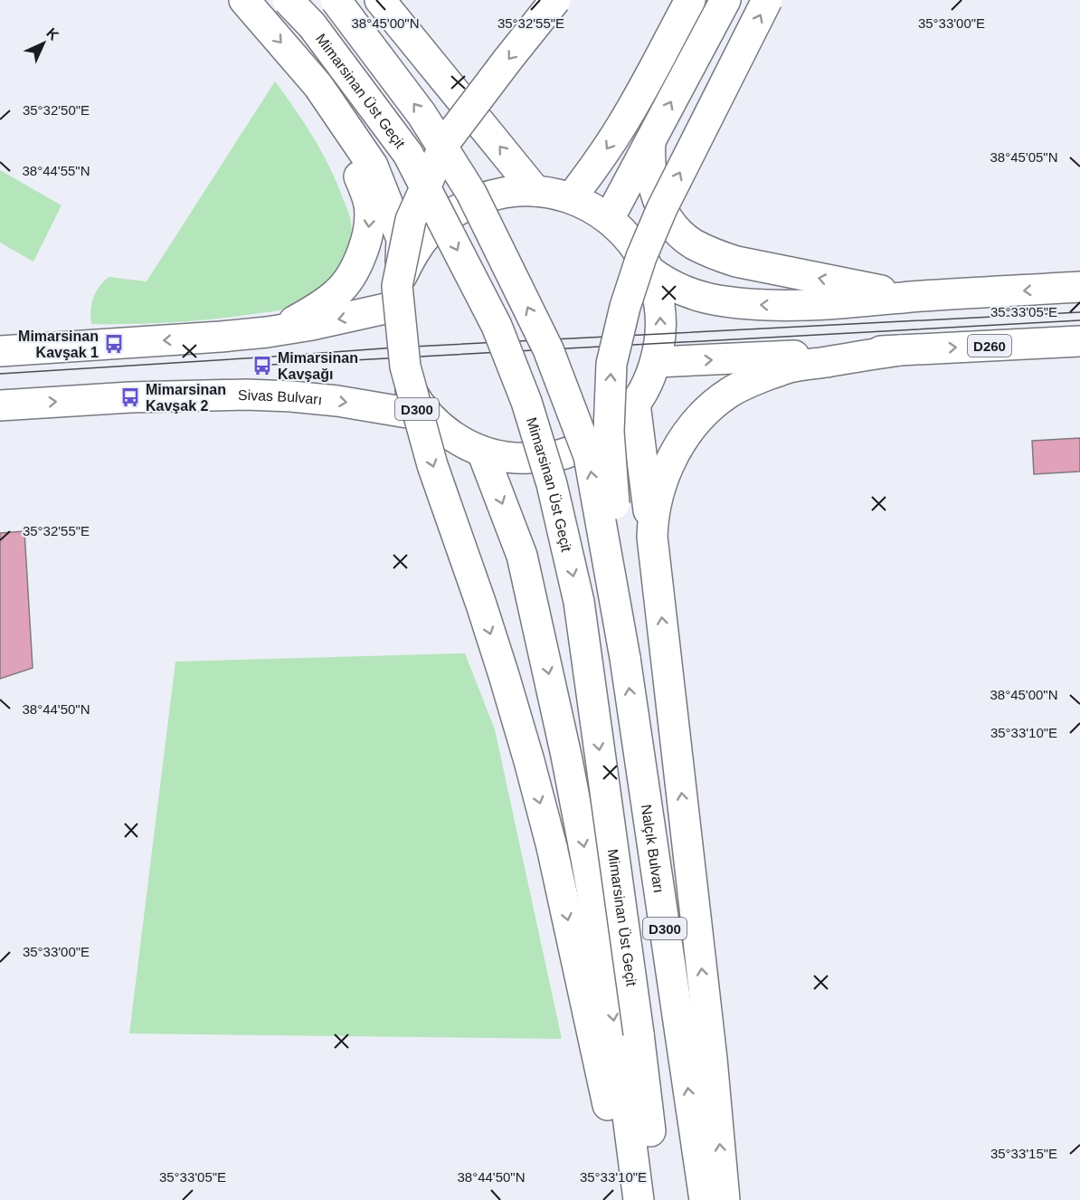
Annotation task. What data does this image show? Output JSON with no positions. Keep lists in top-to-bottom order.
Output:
{
  "streets": {
    "highway": [
      "Mimarsinan Üst Geçit",
      "D260",
      "Sivas Bulvarı",
      "D300",
      "Nalçık Bulvarı"
    ]
  },
  "crossings": [
    ["D300", "Nalçık Bulvarı"]
  ],
  "places": {
    "bus stop": ["Mimarsinan Kavşak 1", "Mimarsinan Kavşağı", "Mimarsinan Kavşak 2"]
  },
  "north": "top right",
  "coordinates": [
    "38°45'00\"N",
    "35°32'55\"E",
    "35°33'00\"E",
    "35°32'50\"E",
    "38°45'05\"N",
    "38°44'55\"N",
    "35°33'05\"E",
    "38°44'50\"N",
    "35°33'10\"E",
    "35°33'15\"E"
  ]
}
